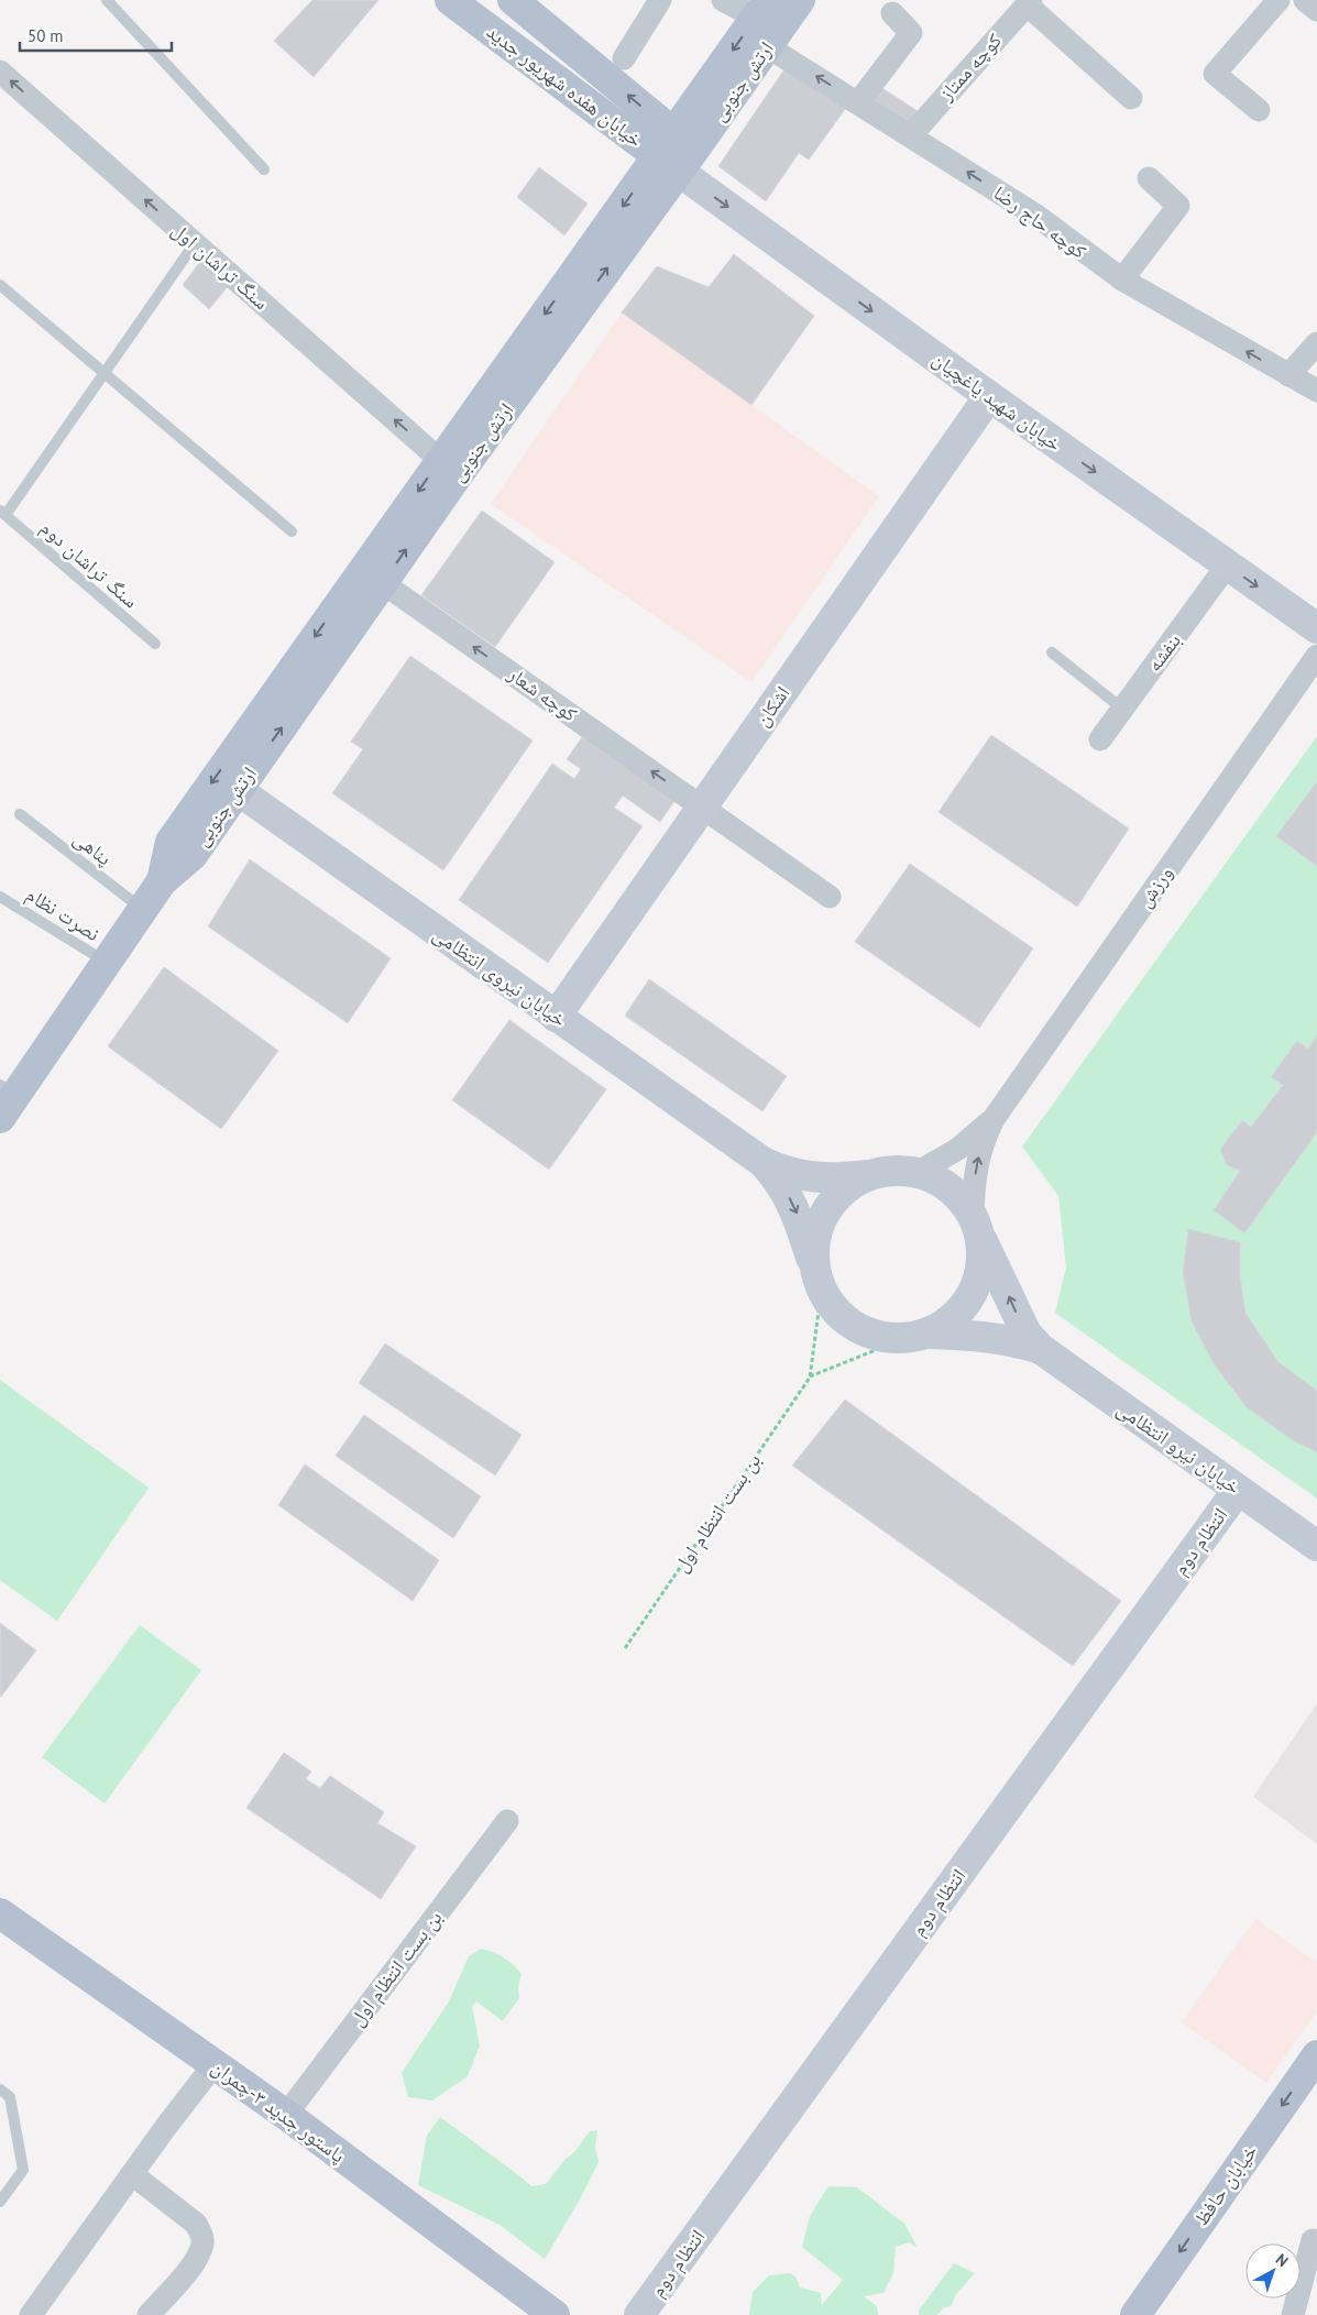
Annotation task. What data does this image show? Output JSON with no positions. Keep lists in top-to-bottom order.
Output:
{
  "streets": {
    "main road": [
      "ارتش جنوبی",
      "خیابان هفده شهریور جدید",
      "پاستور جدید ۳-چمران",
      "خیابان حافظ"
    ],
    "street": [
      "کوچه ممتاز",
      "کوچه حاج رضا",
      "سنگ تراشان اول",
      "خیابان شهید یاغچیان",
      "بنفشه",
      "کوچه شعار",
      "اشکان",
      "ورزش",
      "خیابان نیروی انتظامی",
      "خیابان نیرو انتظامی",
      "بن بست انتظام اول",
      "انتظام دوم"
    ],
    "lane": ["سنگ تراشان دوم", "پناهی", "نصرت نظام"]
  },
  "crossings": [
    ["کوچه ممتاز", "کوچه حاج رضا"],
    ["ارتش جنوبی", "خیابان هفده شهریور جدید"],
    ["ارتش جنوبی", "کوچه حاج رضا"],
    ["ارتش جنوبی", "سنگ تراشان اول"],
    ["ارتش جنوبی", "خیابان شهید یاغچیان"],
    ["ارتش جنوبی", "کوچه شعار"],
    ["ارتش جنوبی", "پناهی"],
    ["ارتش جنوبی", "نصرت نظام"],
    ["ارتش جنوبی", "خیابان نیروی انتظامی"],
    ["خیابان هفده شهریور جدید", "خیابان شهید یاغچیان"],
    ["خیابان شهید یاغچیان", "بنفشه"],
    ["خیابان شهید یاغچیان", "اشکان"],
    ["کوچه شعار", "اشکان"],
    ["اشکان", "خیابان نیروی انتظامی"],
    ["ورزش", "خیابان نیروی انتظامی"],
    ["ورزش", "خیابان نیرو انتظامی"],
    ["خیابان نیروی انتظامی", "خیابان نیرو انتظامی"],
    ["خیابان نیرو انتظامی", "انتظام دوم"],
    ["بن بست انتظام اول", "پاستور جدید ۳-چمران"]
  ],
  "one_way": [
    "کوچه حاج رضا",
    "سنگ تراشان اول",
    "خیابان شهید یاغچیان",
    "کوچه شعار",
    "خیابان حافظ"
  ],
  "scale_bar": "50 m",
  "north": "top right"
}
